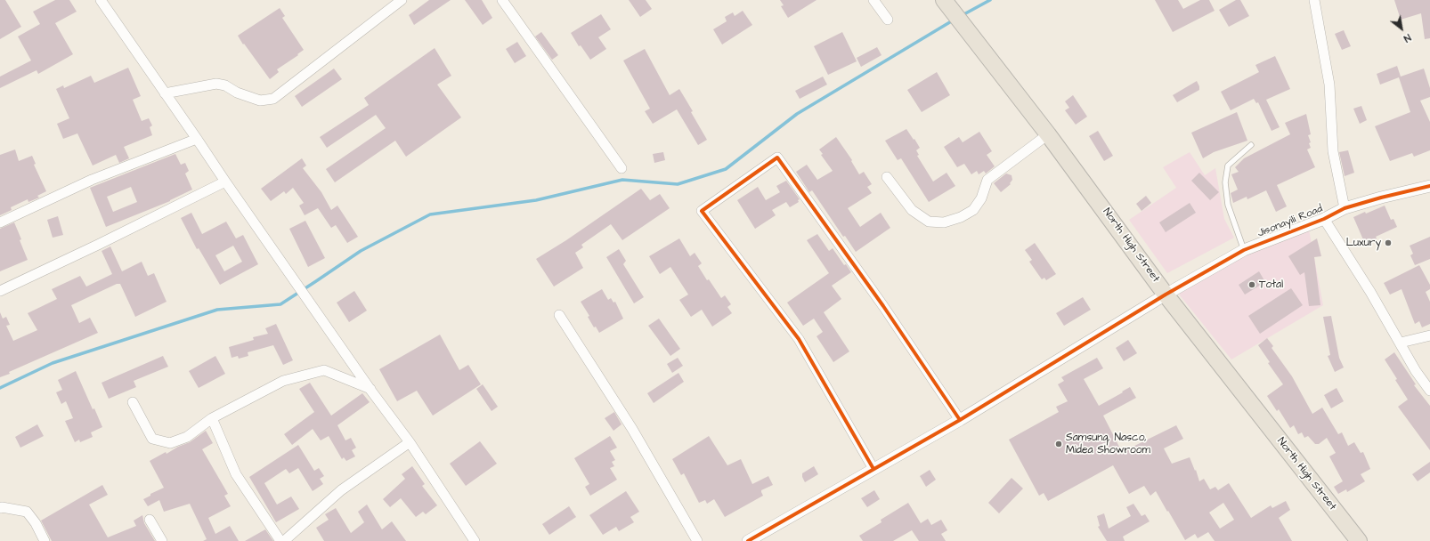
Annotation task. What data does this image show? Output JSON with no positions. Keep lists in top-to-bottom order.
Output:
{
  "streets": {
    "highway": ["North High Street"],
    "street": ["Jisonayili Road"]
  },
  "crossings": [
    ["Jisonayili Road", "North High Street"]
  ],
  "places": ["Luxury", "Total", "Samsung, Nasco, Midea Showroom"],
  "north": "bottom right"
}
